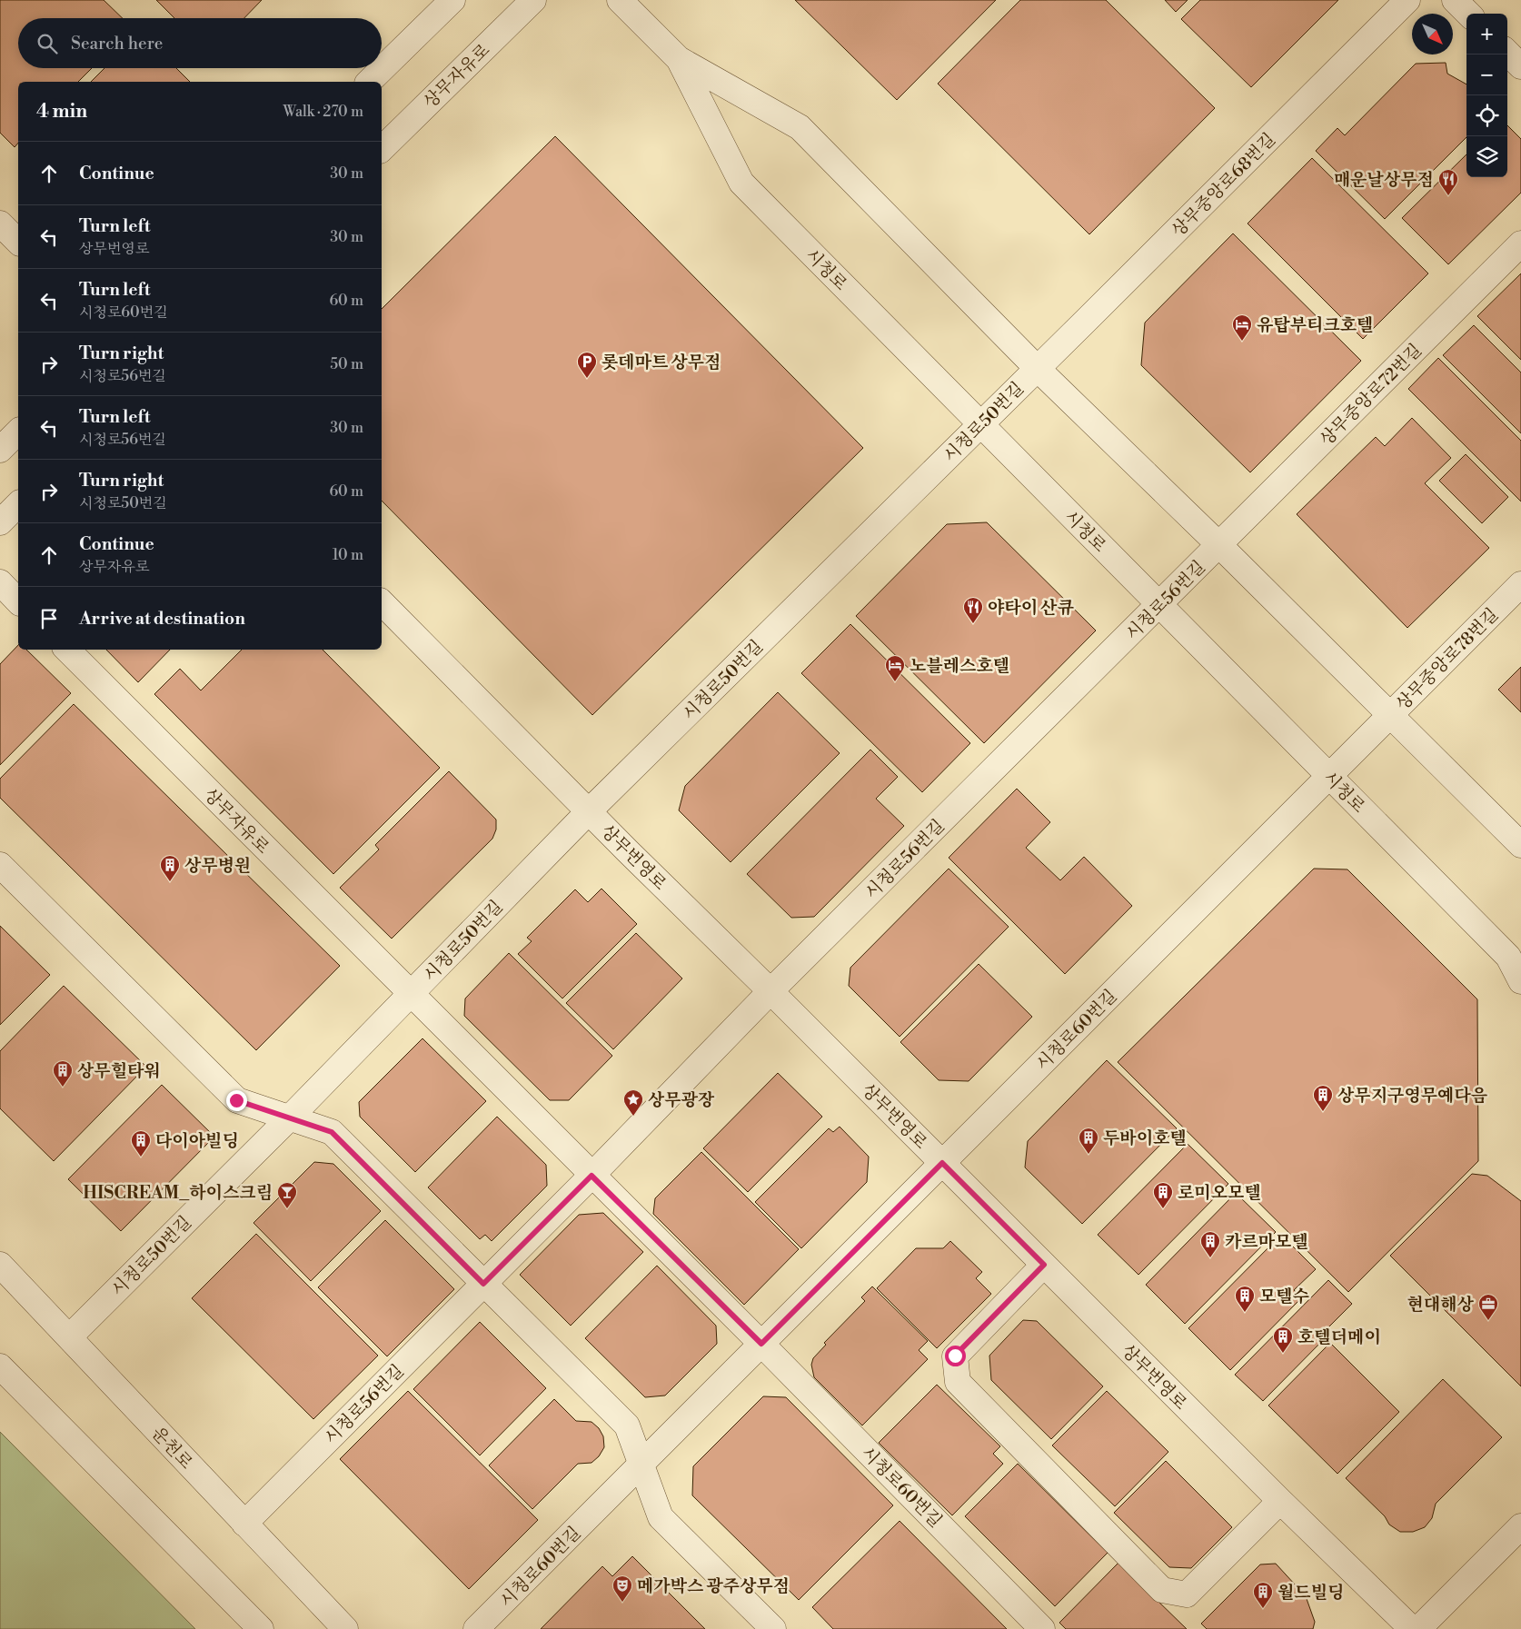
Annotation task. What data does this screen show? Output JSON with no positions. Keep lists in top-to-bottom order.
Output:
{
  "streets": {
    "street": [
      "상무자유로",
      "상무중앙로68번길",
      "시청로",
      "상무중앙로72번길",
      "시청로50번길",
      "시청로56번길",
      "상무중앙로78번길",
      "상무번영로",
      "시청로60번길",
      "운천로"
    ]
  },
  "crossings": [
    ["상무자유로", "시청로50번길"],
    ["상무중앙로68번길", "시청로"],
    ["상무중앙로68번길", "시청로50번길"],
    ["시청로", "상무중앙로72번길"],
    ["시청로", "시청로50번길"],
    ["시청로", "시청로56번길"],
    ["시청로", "상무중앙로78번길"],
    ["시청로", "시청로60번길"],
    ["상무중앙로72번길", "시청로56번길"],
    ["시청로50번길", "시청로56번길"],
    ["시청로50번길", "상무번영로"],
    ["시청로50번길", "운천로"],
    ["시청로56번길", "상무번영로"],
    ["시청로56번길", "운천로"],
    ["상무중앙로78번길", "시청로60번길"],
    ["상무번영로", "시청로60번길"]
  ],
  "places": {
    "restaurant": ["매운날상무점", "야타이 산큐"],
    "hotel": ["유탑부티크호텔", "노블레스호텔"],
    "parking": ["롯데마트 상무점"],
    "building": [
      "상무병원",
      "상무힐타워",
      "상무지구영무예다음",
      "두바이호텔",
      "다이아빌딩",
      "로미오모텔",
      "카르마모텔",
      "모텔수",
      "호텔더메이",
      "월드빌딩"
    ],
    "place": ["상무광장"],
    "bar": ["HISCREAM_하이스크림"],
    "office": ["현대해상"],
    "theatre": ["메가박스 광주상무점"]
  },
  "north": "bottom right",
  "page": {
    "map_buttons": ["+", "−"],
    "search": "Search here",
    "heading": ["4 min", "Walk · 270 m"],
    "list": [
      ["Continue", "30 m"],
      ["Turn left", "상무번영로", "30 m"],
      ["Turn left", "시청로60번길", "60 m"],
      ["Turn right", "시청로56번길", "50 m"],
      ["Turn left", "시청로56번길", "30 m"],
      ["Turn right", "시청로50번길", "60 m"],
      ["Continue", "상무자유로", "10 m"],
      "Arrive at destination"
    ]
  }
}
